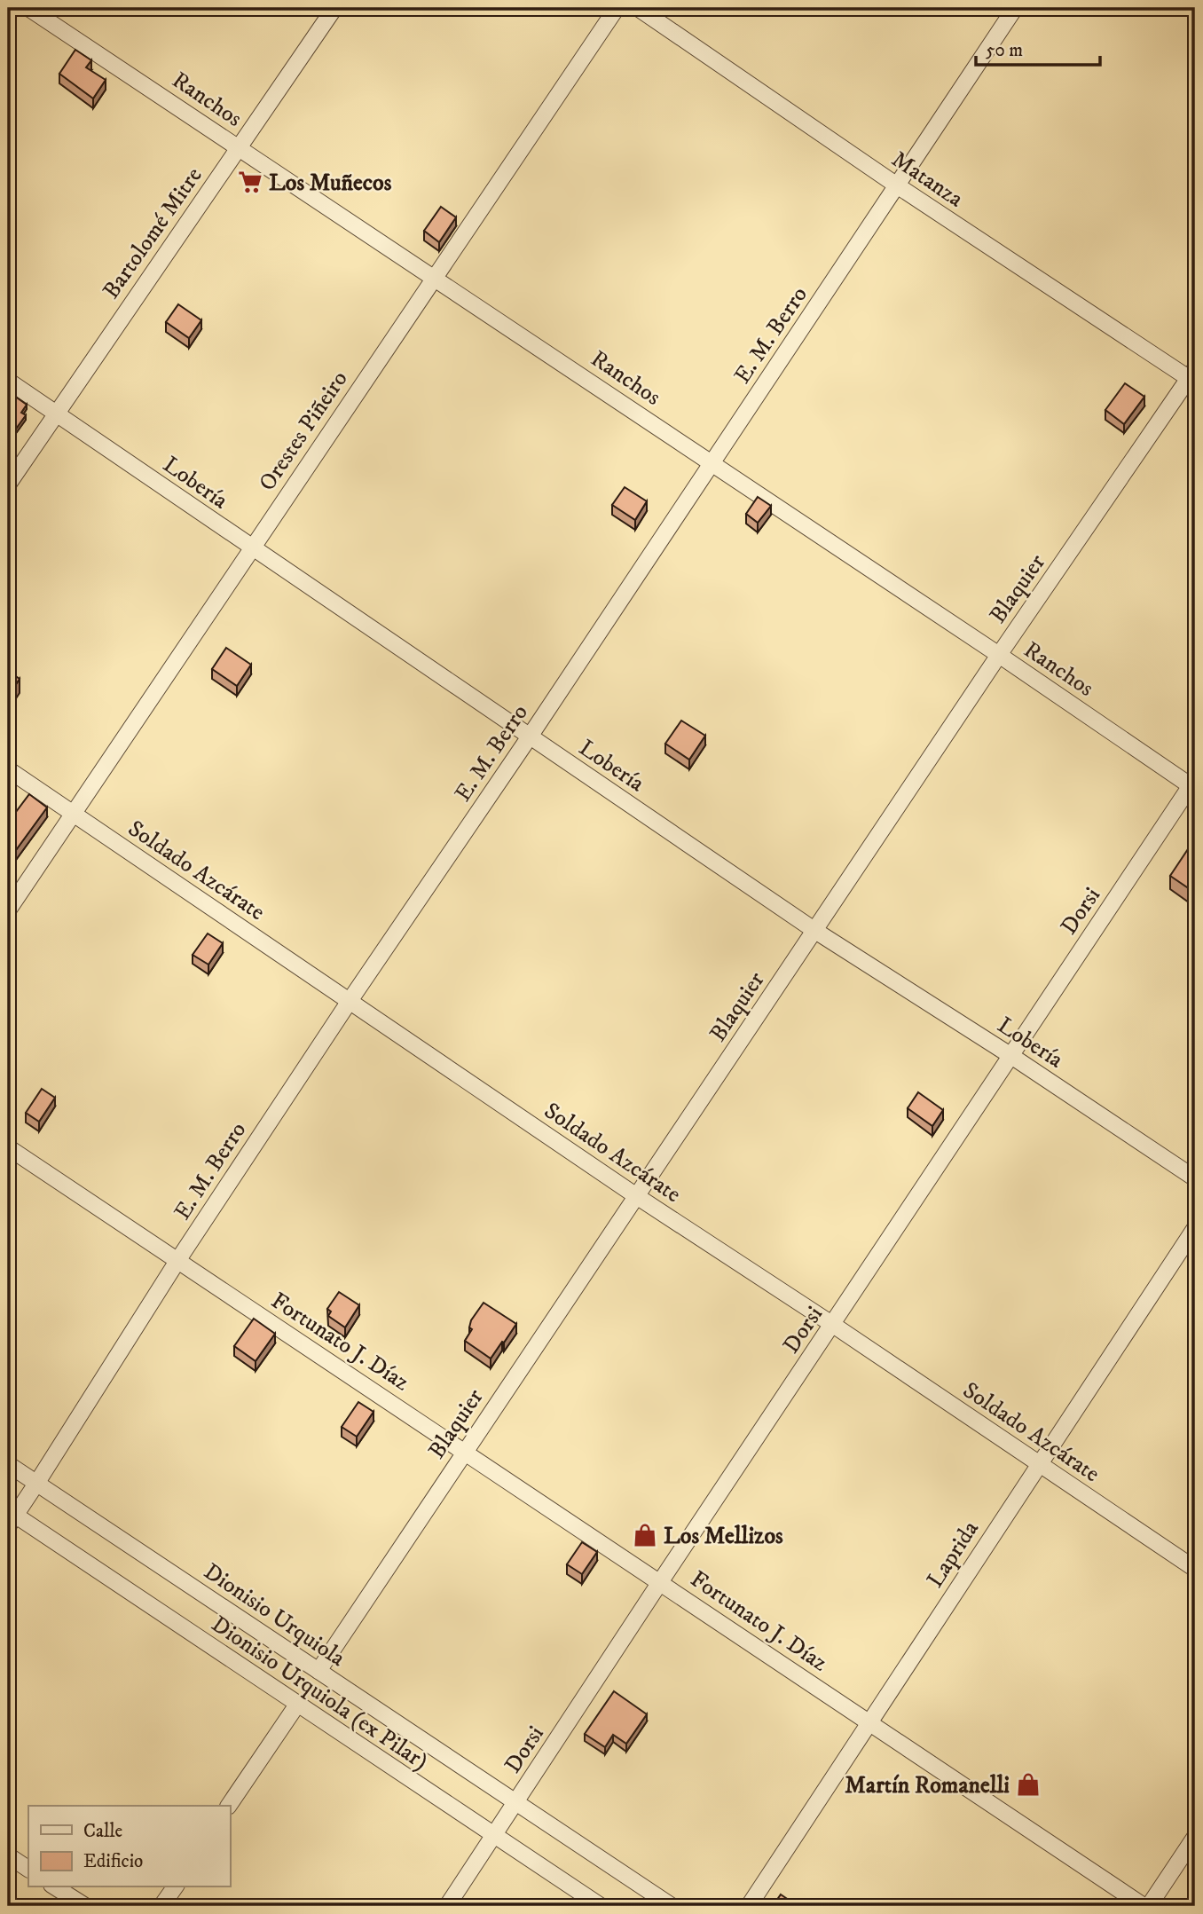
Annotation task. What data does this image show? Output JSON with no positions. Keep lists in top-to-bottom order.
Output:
{
  "streets": {
    "street": [
      "Ranchos",
      "Matanza",
      "Bartolomé Mitre",
      "E. M. Berro",
      "Orestes Piñeiro",
      "Lobería",
      "Blaquier",
      "Soldado Azcárate",
      "Dorsi",
      "Fortunato J. Díaz",
      "Laprida",
      "Dionisio Urquiola",
      "Dionisio Urquiola (ex Pilar)"
    ]
  },
  "crossings": [
    ["Ranchos", "Bartolomé Mitre"],
    ["Ranchos", "E. M. Berro"],
    ["Ranchos", "Orestes Piñeiro"],
    ["Ranchos", "Blaquier"],
    ["Ranchos", "Dorsi"],
    ["Matanza", "E. M. Berro"],
    ["Matanza", "Blaquier"],
    ["Bartolomé Mitre", "Lobería"],
    ["E. M. Berro", "Lobería"],
    ["E. M. Berro", "Soldado Azcárate"],
    ["E. M. Berro", "Fortunato J. Díaz"],
    ["E. M. Berro", "Dionisio Urquiola"],
    ["E. M. Berro", "Dionisio Urquiola (ex Pilar)"],
    ["Orestes Piñeiro", "Lobería"],
    ["Orestes Piñeiro", "Soldado Azcárate"],
    ["Lobería", "Blaquier"],
    ["Lobería", "Dorsi"],
    ["Blaquier", "Soldado Azcárate"],
    ["Blaquier", "Fortunato J. Díaz"],
    ["Blaquier", "Dionisio Urquiola"],
    ["Soldado Azcárate", "Dorsi"],
    ["Soldado Azcárate", "Laprida"],
    ["Dorsi", "Fortunato J. Díaz"],
    ["Dorsi", "Dionisio Urquiola"],
    ["Dorsi", "Dionisio Urquiola (ex Pilar)"],
    ["Fortunato J. Díaz", "Laprida"]
  ],
  "places": {
    "supermarket": ["Los Muñecos"],
    "shop": ["Los Mellizos", "Martín Romanelli"]
  },
  "legend": ["Calle", "Edificio"],
  "scale_bar": "50 m"
}
